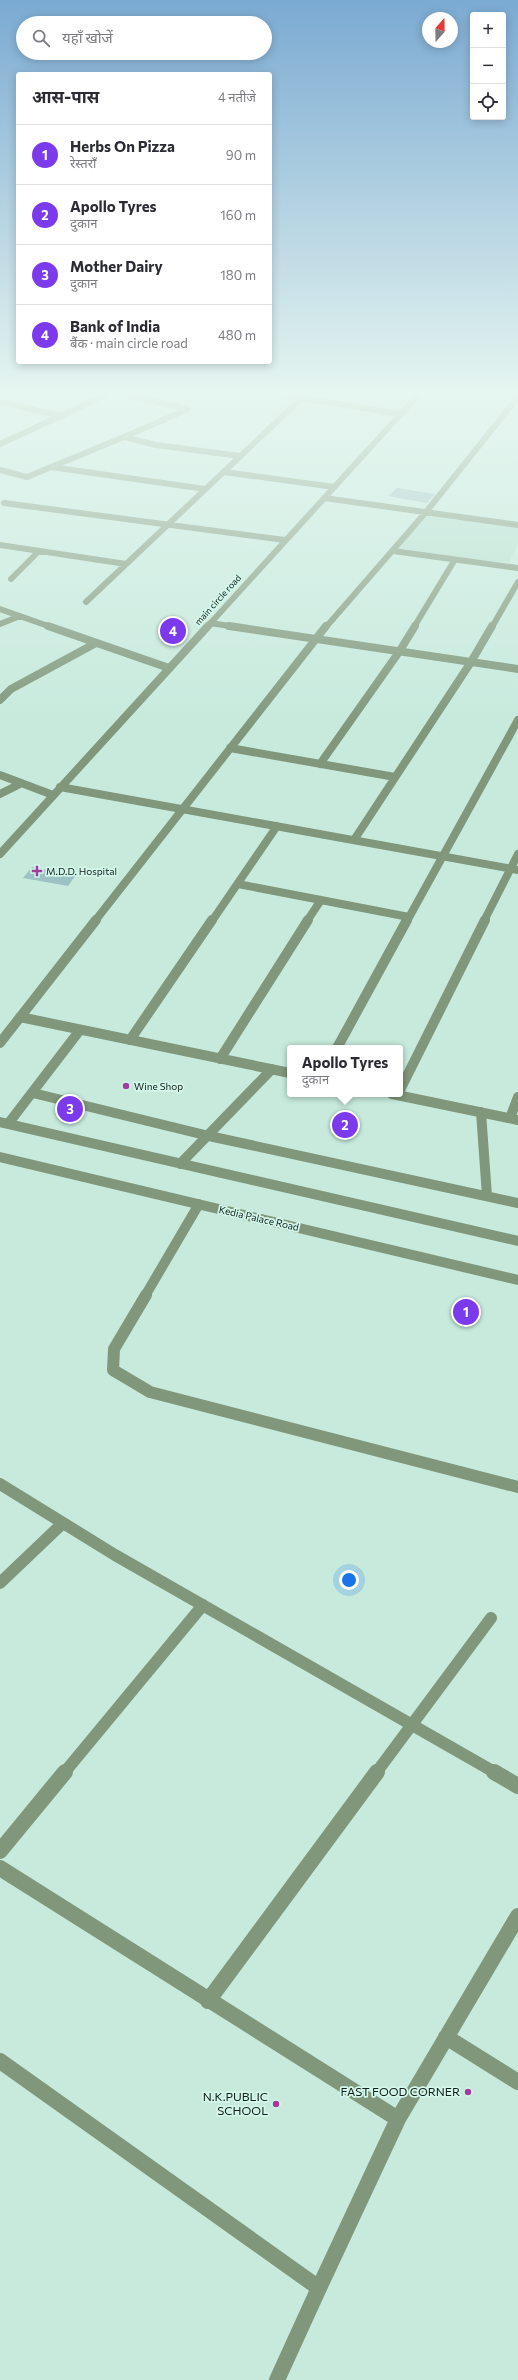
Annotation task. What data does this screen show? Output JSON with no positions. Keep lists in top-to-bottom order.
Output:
{
  "streets": {
    "street": ["main circle road", "Kedia Palace Road"]
  },
  "places": {
    "health": ["M.D.D. Hospital"],
    "other": ["Wine Shop", "FAST FOOD CORNER", "N.K.PUBLIC SCHOOL"]
  },
  "north": "top",
  "page": {
    "map_buttons": ["+", "−"],
    "search": "यहाँ खोजें",
    "heading": ["आस-पास", "4 नतीजे"],
    "list": [
      {
        "mark": "1",
        "name": "Herbs On Pizza",
        "note": "रेस्तराँ",
        "value": "90 m"
      },
      {
        "mark": "2",
        "name": "Apollo Tyres",
        "note": "दुकान",
        "value": "160 m"
      },
      {
        "mark": "3",
        "name": "Mother Dairy",
        "note": "दुकान",
        "value": "180 m"
      },
      {
        "mark": "4",
        "name": "Bank of India",
        "note": "बैंक · main circle road",
        "value": "480 m"
      }
    ],
    "pins": [
      "4",
      "3",
      "2",
      "1"
    ],
    "popup": ["Apollo Tyres", "दुकान"]
  }
}
